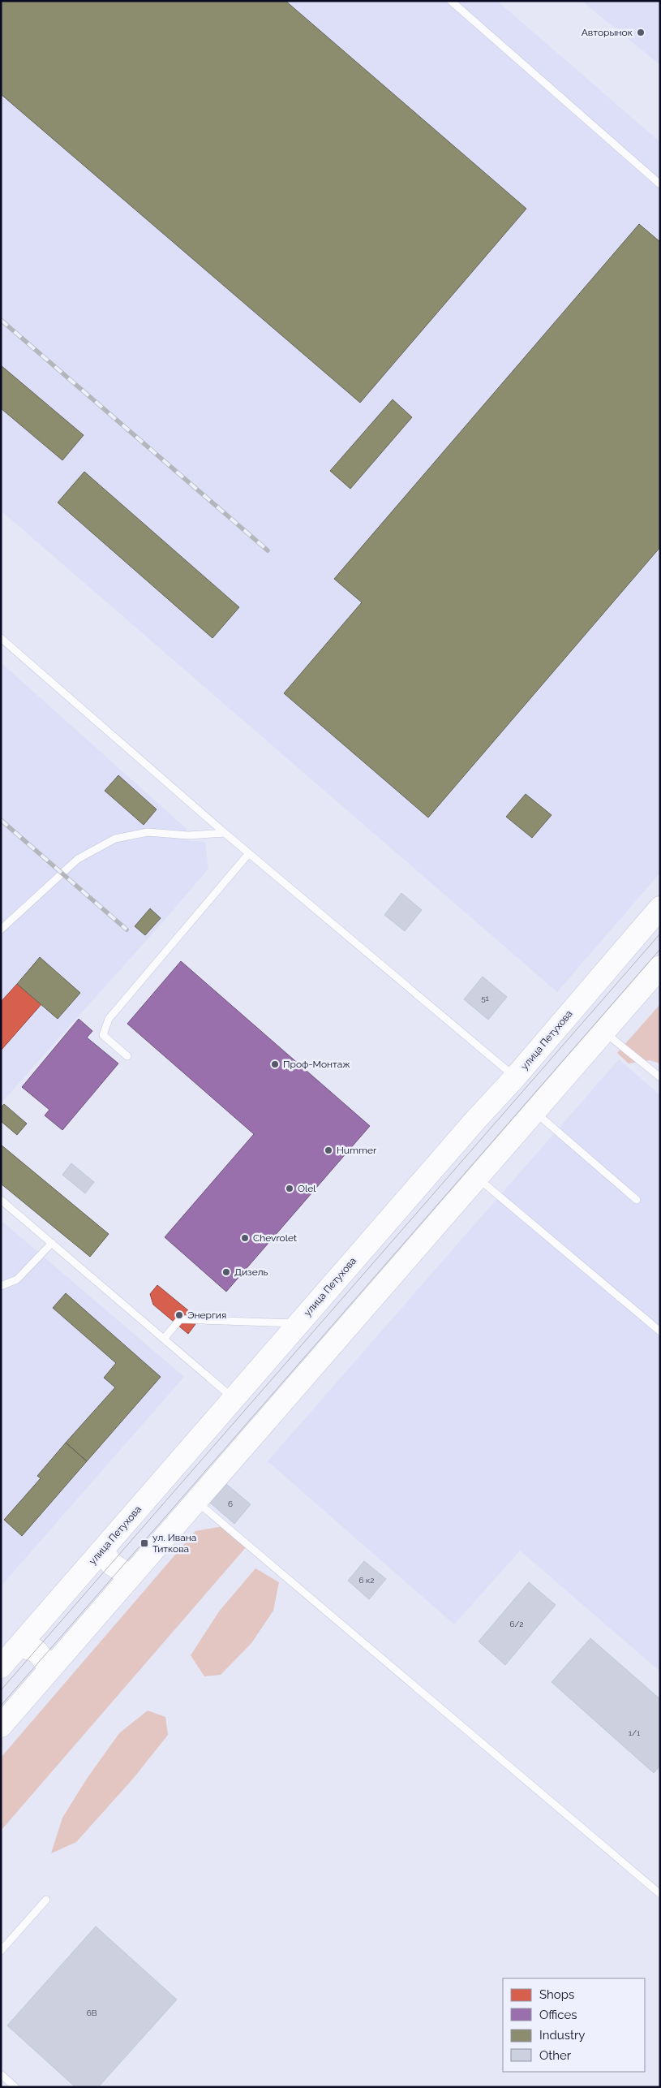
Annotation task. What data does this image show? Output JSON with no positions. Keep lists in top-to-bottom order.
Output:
{
  "streets": {
    "highway": ["улица Петухова"]
  },
  "places": {
    "other": [
      "Авторынок",
      "Проф-Монтаж",
      "Hummer",
      "Olel",
      "Chevrolet",
      "Дизель",
      "Энергия"
    ],
    "transit": ["ул. Ивана Титкова"]
  },
  "house_numbers": [
    "51",
    "6",
    "6 к2",
    "6/2",
    "1/1",
    "6В"
  ],
  "legend": [
    "Shops",
    "Offices",
    "Industry",
    "Other"
  ]
}
